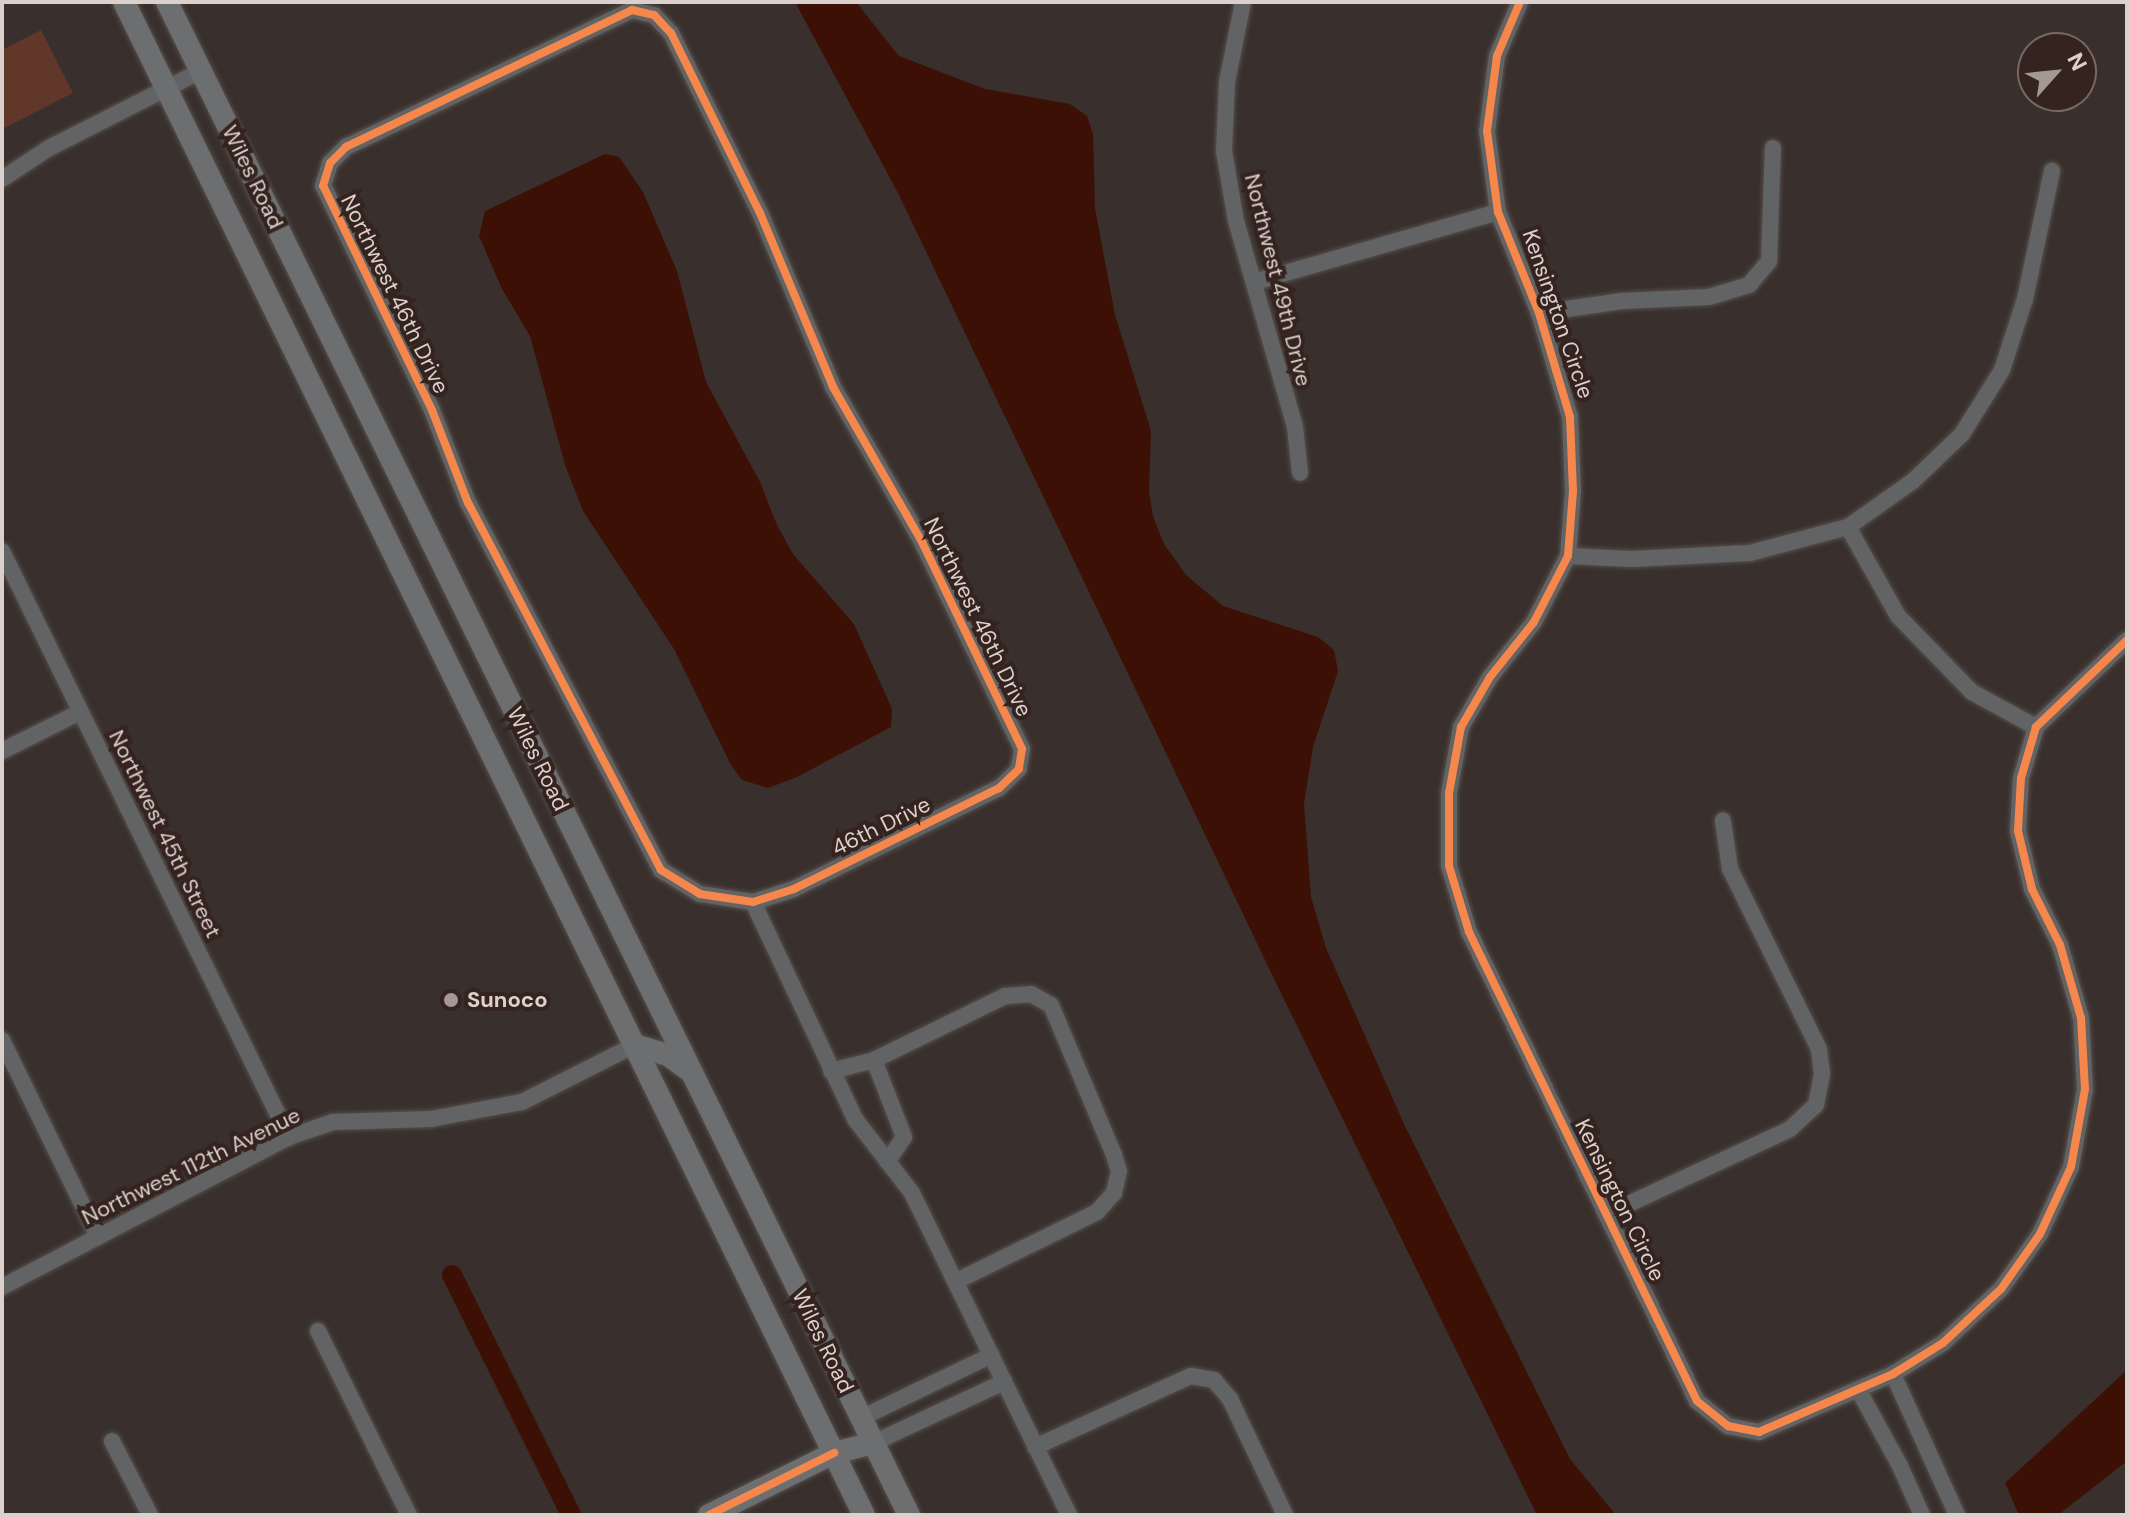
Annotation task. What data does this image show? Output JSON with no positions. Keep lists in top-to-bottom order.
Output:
{
  "streets": {
    "main road": ["Wiles Road"],
    "street": [
      "Northwest 49th Drive",
      "Northwest 46th Drive",
      "Kensington Circle",
      "46th Drive",
      "Northwest 45th Street",
      "Northwest 112th Avenue"
    ]
  },
  "crossings": [
    ["Wiles Road", "Northwest 112th Avenue"],
    ["Northwest 46th Drive", "46th Drive"],
    ["Northwest 45th Street", "Northwest 112th Avenue"]
  ],
  "places": ["Sunoco"],
  "north": "top right"
}
